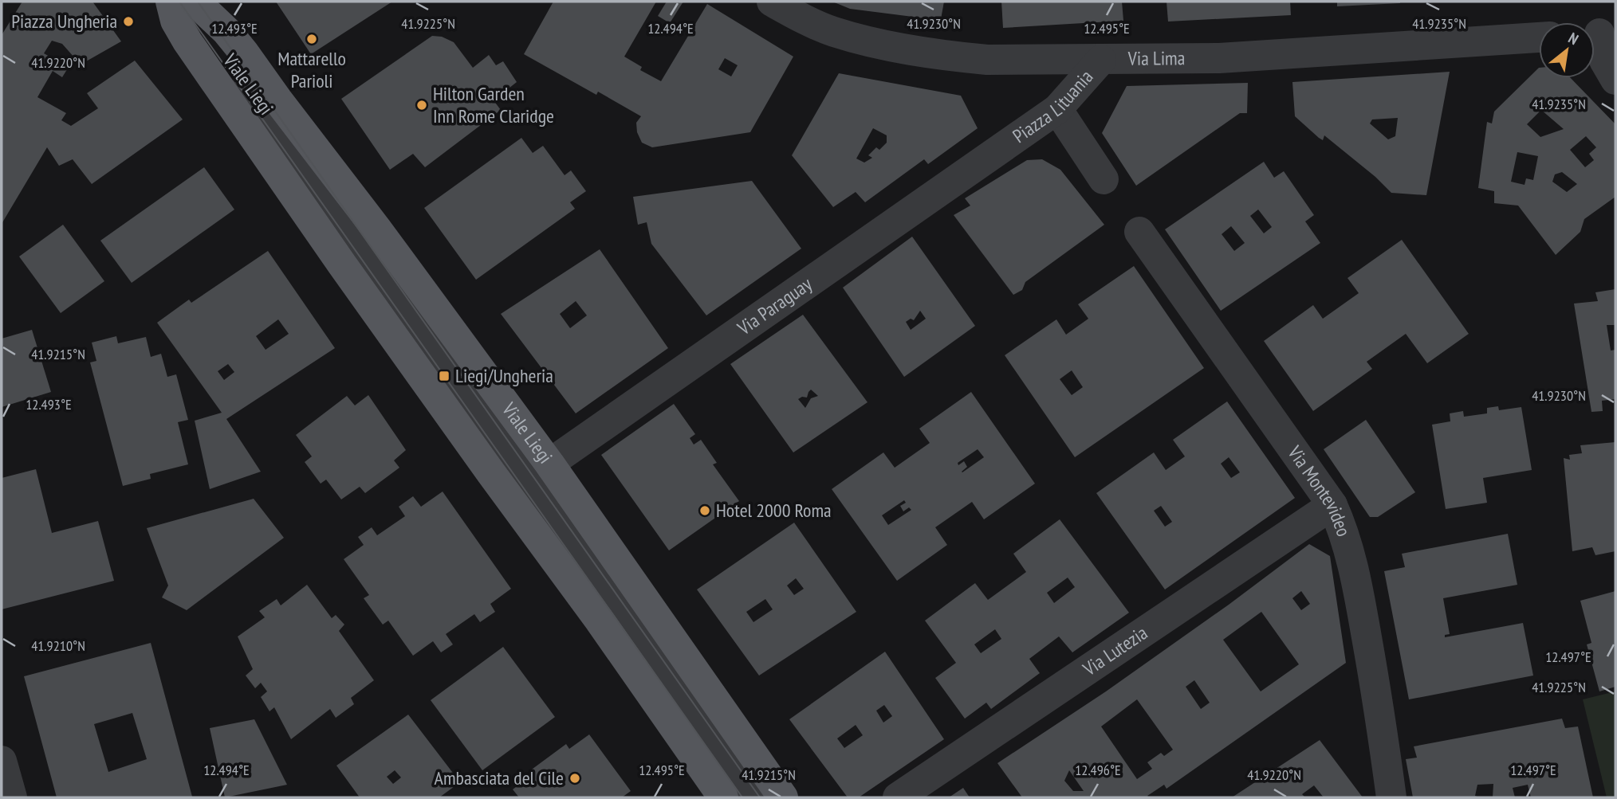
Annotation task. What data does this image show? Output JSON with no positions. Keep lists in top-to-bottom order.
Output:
{
  "streets": {
    "main road": ["Viale Liegi"],
    "street": [
      "Via Lima",
      "Piazza Lituania",
      "Via Paraguay",
      "Via Montevideo",
      "Via Lutezia"
    ]
  },
  "crossings": [
    ["Via Lima", "Piazza Lituania"],
    ["Viale Liegi", "Via Paraguay"],
    ["Piazza Lituania", "Via Paraguay"],
    ["Via Montevideo", "Via Lutezia"]
  ],
  "places": {
    "other": [
      "Piazza Ungheria",
      "Mattarello Parioli",
      "Hilton Garden Inn Rome Claridge",
      "Hotel 2000 Roma",
      "Ambasciata del Cile"
    ],
    "transit": ["Liegi/Ungheria"]
  },
  "north": "top right",
  "coordinates": [
    "41.9225°N",
    "41.9230°N",
    "41.9235°N",
    "12.493°E",
    "12.494°E",
    "12.495°E",
    "41.9220°N",
    "41.9215°N",
    "41.9210°N",
    "12.497°E",
    "12.496°E"
  ]
}
